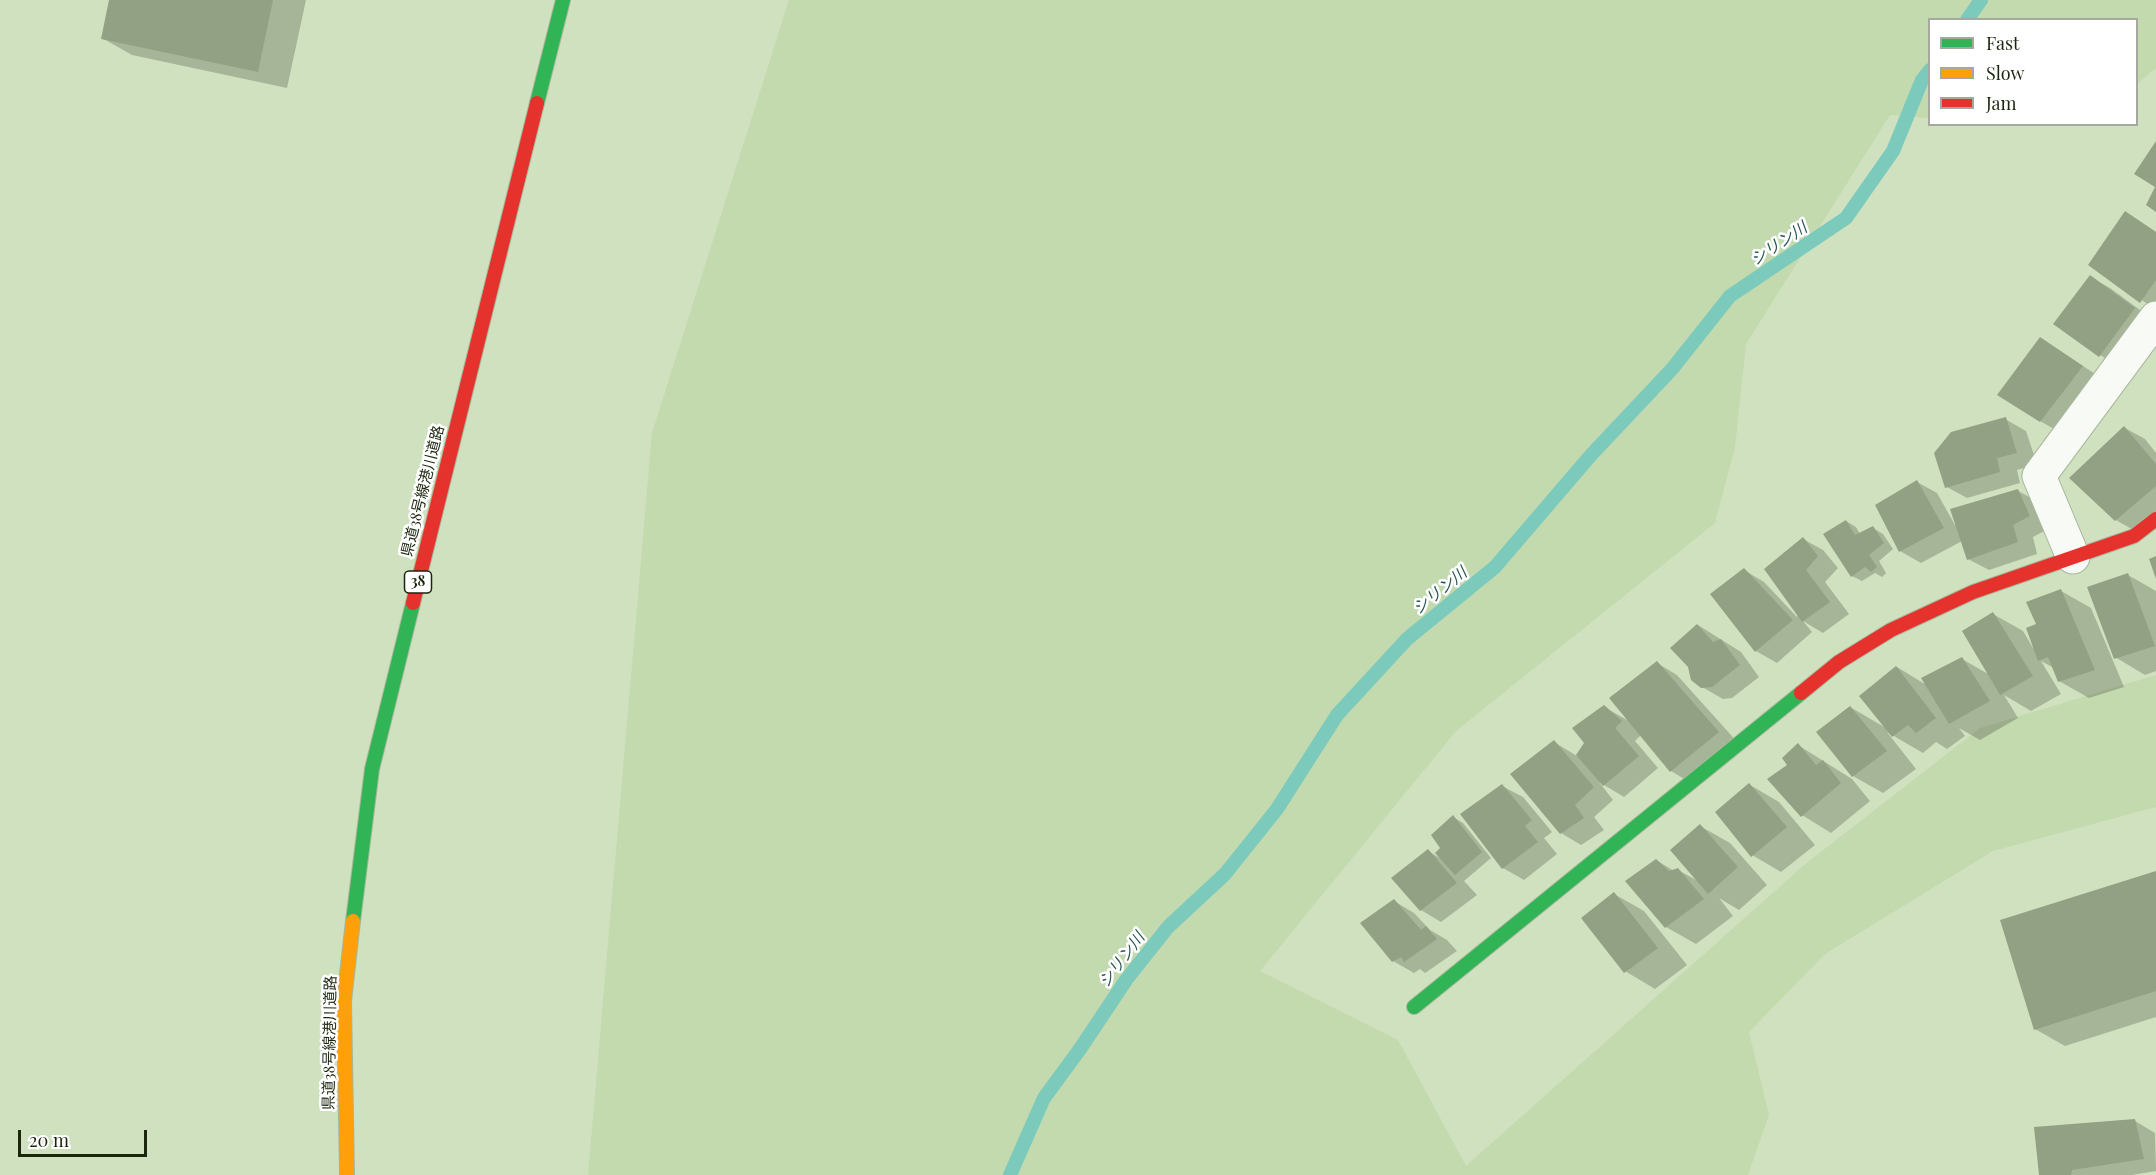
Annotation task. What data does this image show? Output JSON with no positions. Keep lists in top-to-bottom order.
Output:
{
  "streets": {
    "main road": ["県道38号線港川道路", "38"]
  },
  "water": ["シリン川"],
  "legend": ["Fast", "Slow", "Jam"],
  "scale_bar": "20 m"
}
